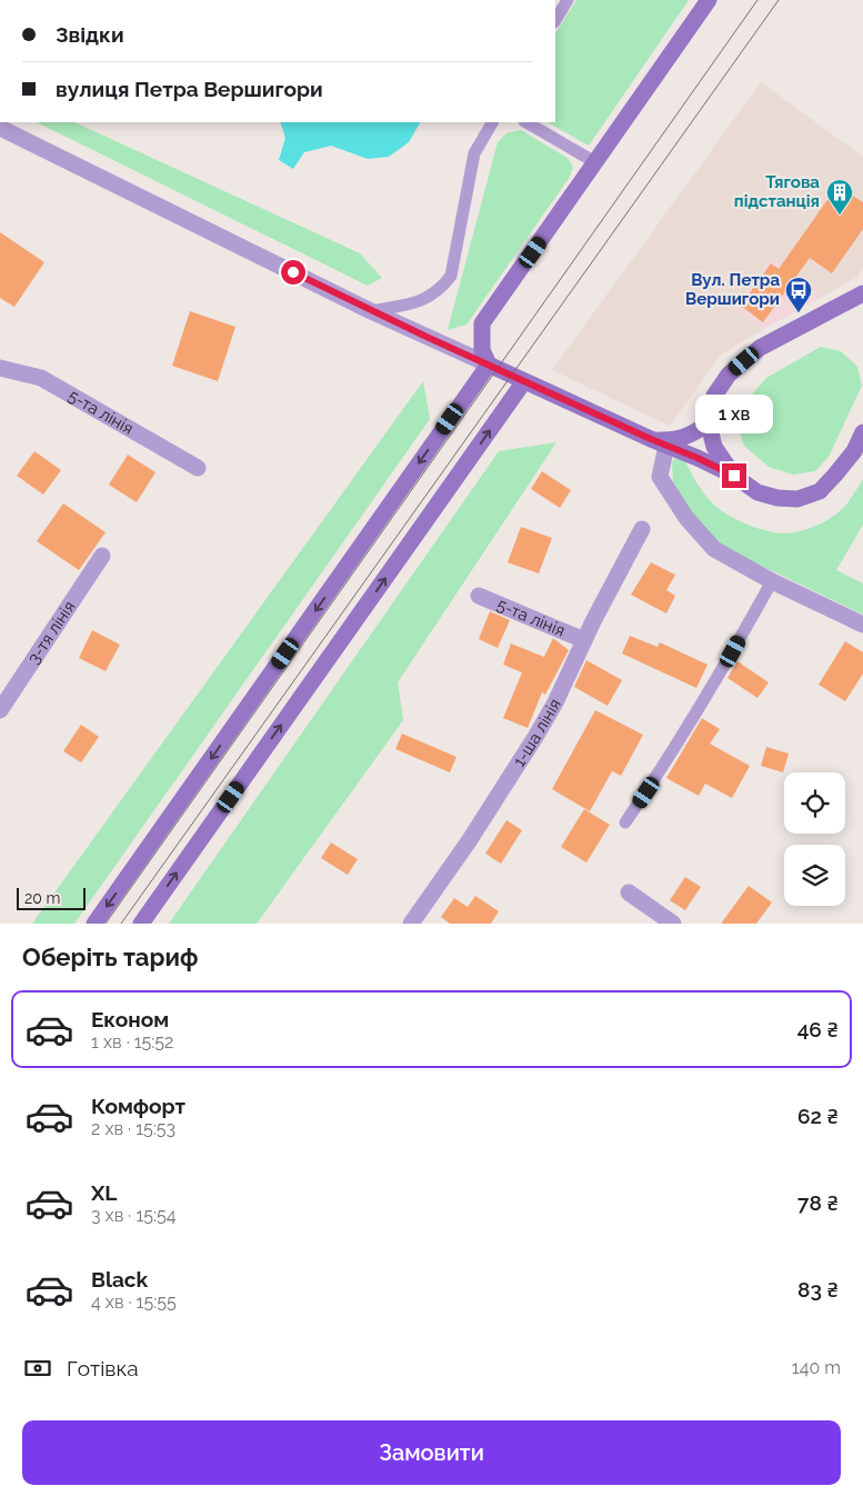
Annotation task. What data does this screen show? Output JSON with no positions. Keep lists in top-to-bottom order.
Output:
{
  "streets": {
    "street": ["5-та лінія", "3-тя лінія", "1-ша лінія"]
  },
  "crossings": [
    ["5-та лінія", "1-ша лінія"]
  ],
  "places": {
    "building": ["Тягова пiдстанцiя"],
    "bus stop": ["Вул. Петра Вершигори"]
  },
  "scale_bar": "20 m",
  "page": {
    "banner": ["Звідки", "вулиця Петра Вершигори"],
    "bubble": "1 хв",
    "scale": "20 m",
    "heading": "Оберіть тариф",
    "list": [
      {
        "name": "Економ",
        "note": "1 хв · 15:52",
        "value": "46 ₴"
      },
      {
        "name": "Комфорт",
        "note": "2 хв · 15:53",
        "value": "62 ₴"
      },
      {
        "name": "XL",
        "note": "3 хв · 15:54",
        "value": "78 ₴"
      },
      {
        "name": "Black",
        "note": "4 хв · 15:55",
        "value": "83 ₴"
      }
    ],
    "pay": ["Готівка", "140 m"],
    "buttons": "Замовити"
  }
}
